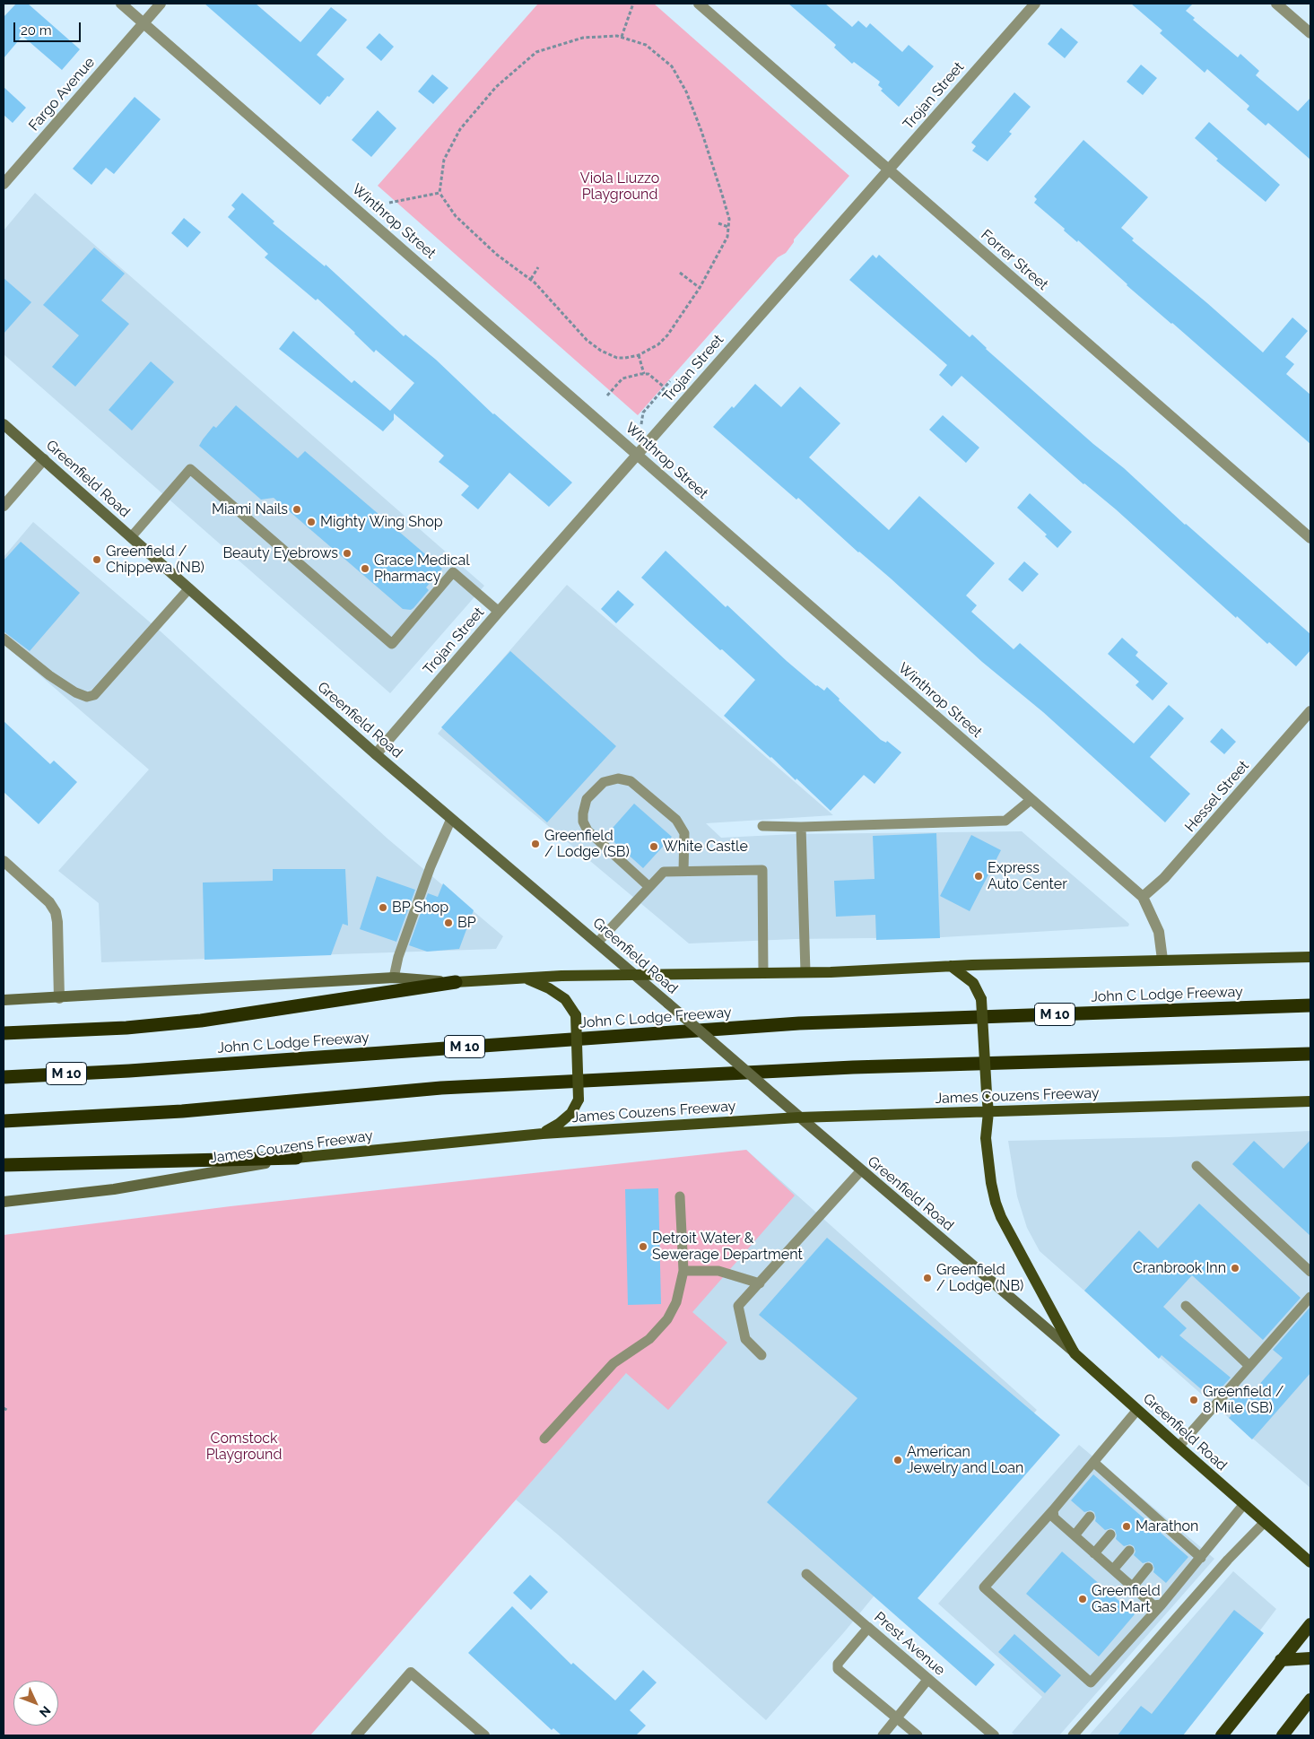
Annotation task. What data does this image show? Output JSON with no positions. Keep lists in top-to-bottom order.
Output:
{
  "streets": {
    "highway": ["John C Lodge Freeway", "M 10"],
    "main road": ["Greenfield Road", "James Couzens Freeway"],
    "street": [
      "Fargo Avenue",
      "Trojan Street",
      "Winthrop Street",
      "Forrer Street",
      "Hessel Street",
      "Prest Avenue"
    ]
  },
  "crossings": [
    ["Fargo Avenue", "Winthrop Street"],
    ["Trojan Street", "Winthrop Street"],
    ["Trojan Street", "Forrer Street"],
    ["Trojan Street", "Greenfield Road"],
    ["Winthrop Street", "Hessel Street"],
    ["Greenfield Road", "James Couzens Freeway"]
  ],
  "parks": ["Viola Liuzzo Playground", "Comstock Playground"],
  "places": [
    "Miami Nails",
    "Mighty Wing Shop",
    "Beauty Eyebrows",
    "Greenfield / Chippewa (NB)",
    "Grace Medical Pharmacy",
    "Greenfield / Lodge (SB)",
    "White Castle",
    "Express Auto Center",
    "BP Shop",
    "BP",
    "Detroit Water & Sewerage Department",
    "Cranbrook Inn",
    "Greenfield / Lodge (NB)",
    "Greenfield / 8 Mile (SB)",
    "American Jewelry and Loan",
    "Marathon",
    "Greenfield Gas Mart"
  ],
  "scale_bar": "20 m",
  "north": "bottom right"
}
